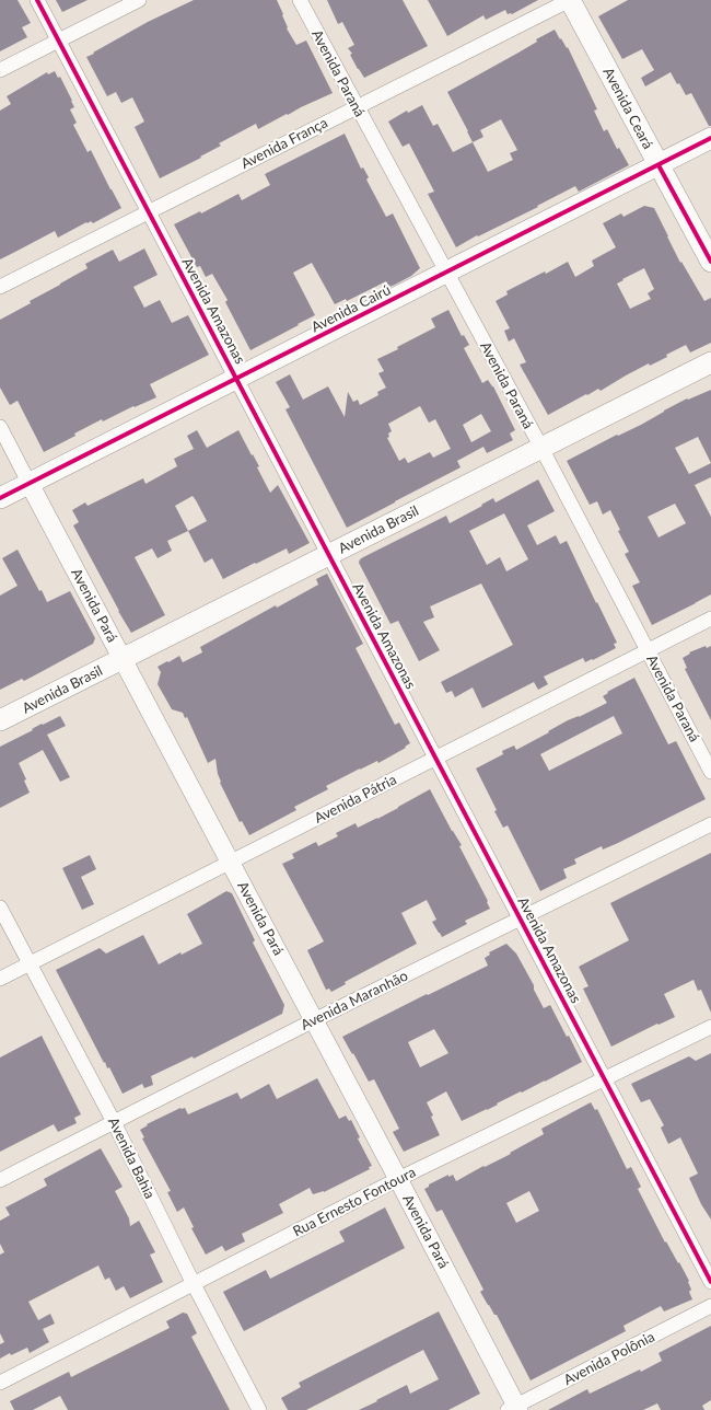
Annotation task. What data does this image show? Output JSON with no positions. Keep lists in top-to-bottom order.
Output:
{
  "streets": {
    "main road": ["Avenida Ceará", "Avenida Cairú", "Avenida Brasil"],
    "street": [
      "Avenida Paraná",
      "Avenida França",
      "Avenida Amazonas",
      "Avenida Pará",
      "Avenida Pátria",
      "Avenida Maranhão",
      "Avenida Bahia",
      "Rua Ernesto Fontoura",
      "Avenida Polônia"
    ]
  },
  "crossings": [
    ["Avenida Paraná", "Avenida França"],
    ["Avenida Paraná", "Avenida Cairú"],
    ["Avenida Paraná", "Avenida Brasil"],
    ["Avenida Paraná", "Avenida Pátria"],
    ["Avenida Ceará", "Avenida França"],
    ["Avenida Ceará", "Avenida Cairú"],
    ["Avenida França", "Avenida Amazonas"],
    ["Avenida Cairú", "Avenida Amazonas"],
    ["Avenida Cairú", "Avenida Pará"],
    ["Avenida Amazonas", "Avenida Brasil"],
    ["Avenida Amazonas", "Avenida Pátria"],
    ["Avenida Amazonas", "Avenida Maranhão"],
    ["Avenida Amazonas", "Rua Ernesto Fontoura"],
    ["Avenida Brasil", "Avenida Pará"],
    ["Avenida Pará", "Avenida Pátria"],
    ["Avenida Pará", "Avenida Maranhão"],
    ["Avenida Pará", "Rua Ernesto Fontoura"],
    ["Avenida Pará", "Avenida Polônia"],
    ["Avenida Pátria", "Avenida Bahia"],
    ["Avenida Maranhão", "Avenida Bahia"],
    ["Avenida Bahia", "Rua Ernesto Fontoura"]
  ]
}
